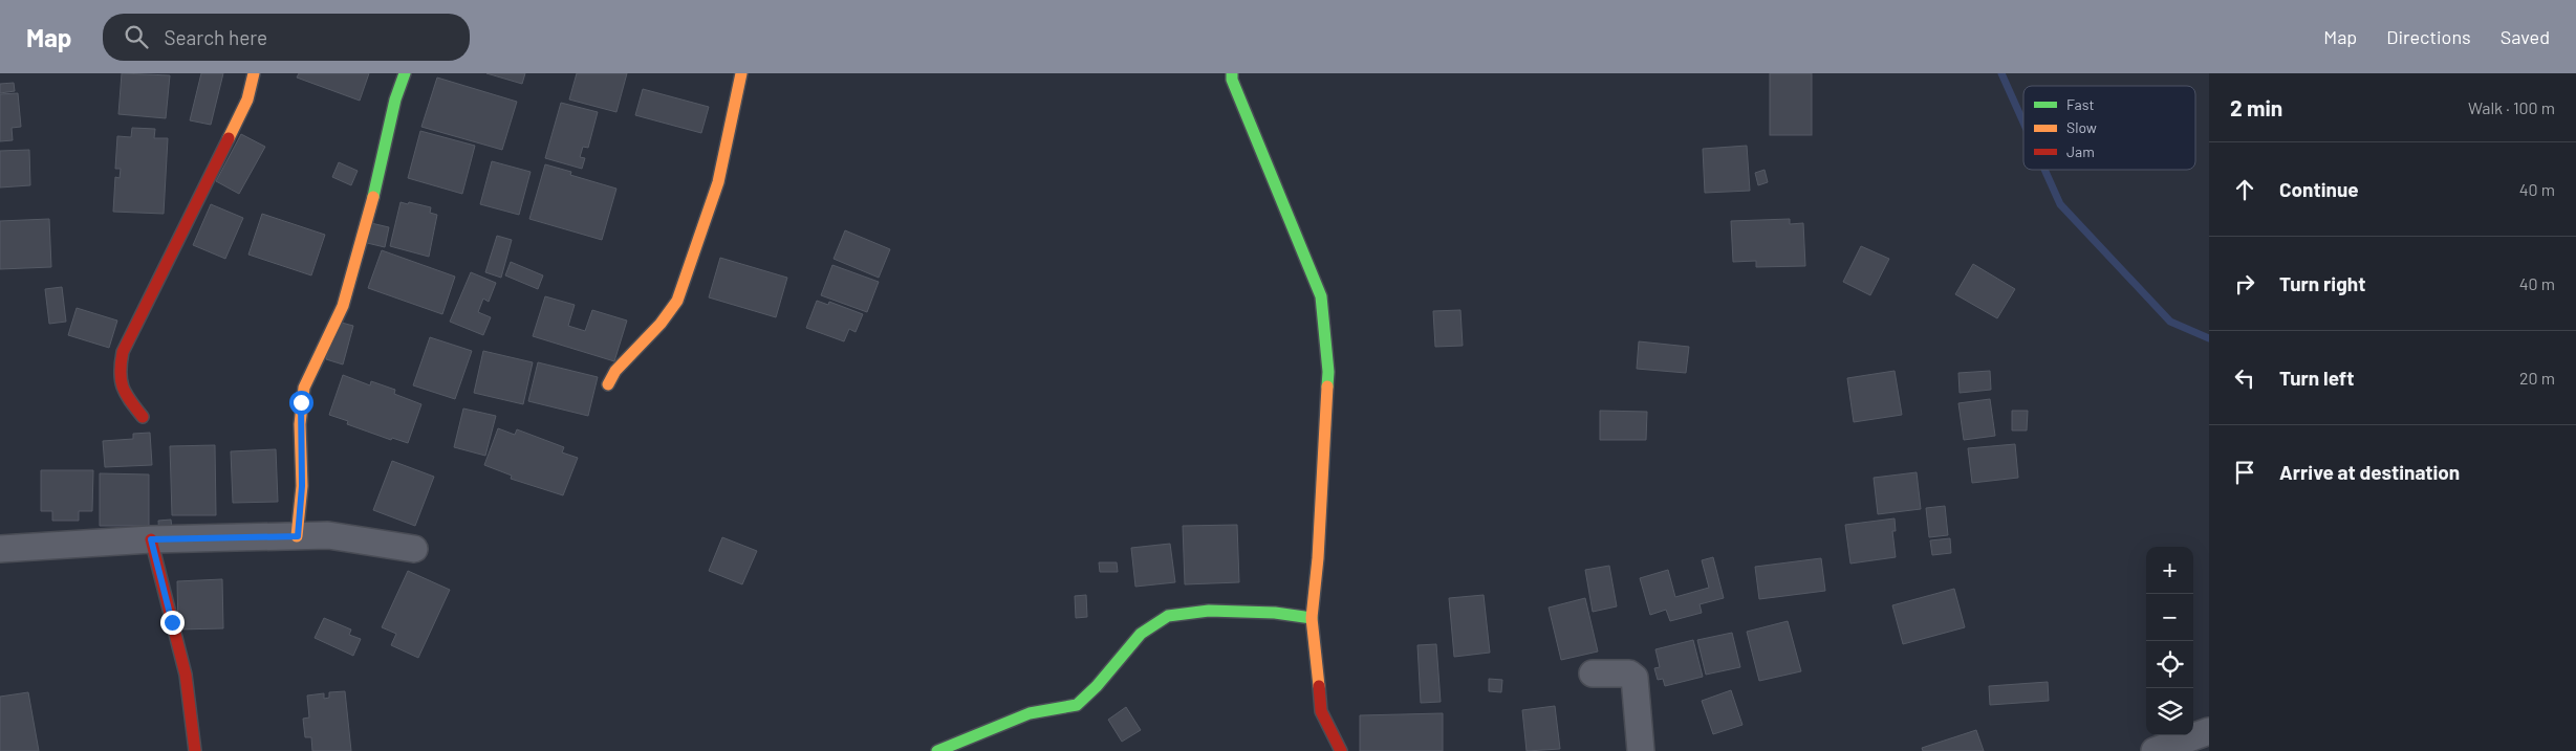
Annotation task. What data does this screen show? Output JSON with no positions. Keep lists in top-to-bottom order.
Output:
{
  "legend": ["Fast", "Slow", "Jam"],
  "page": {
    "header": "Map",
    "search": "Search here",
    "nav": ["Map", "Directions", "Saved"],
    "heading": ["2 min", "Walk · 100 m"],
    "list": [
      ["Continue", "40 m"],
      ["Turn right", "40 m"],
      ["Turn left", "20 m"],
      "Arrive at destination"
    ],
    "map_buttons": ["+", "−"]
  }
}
